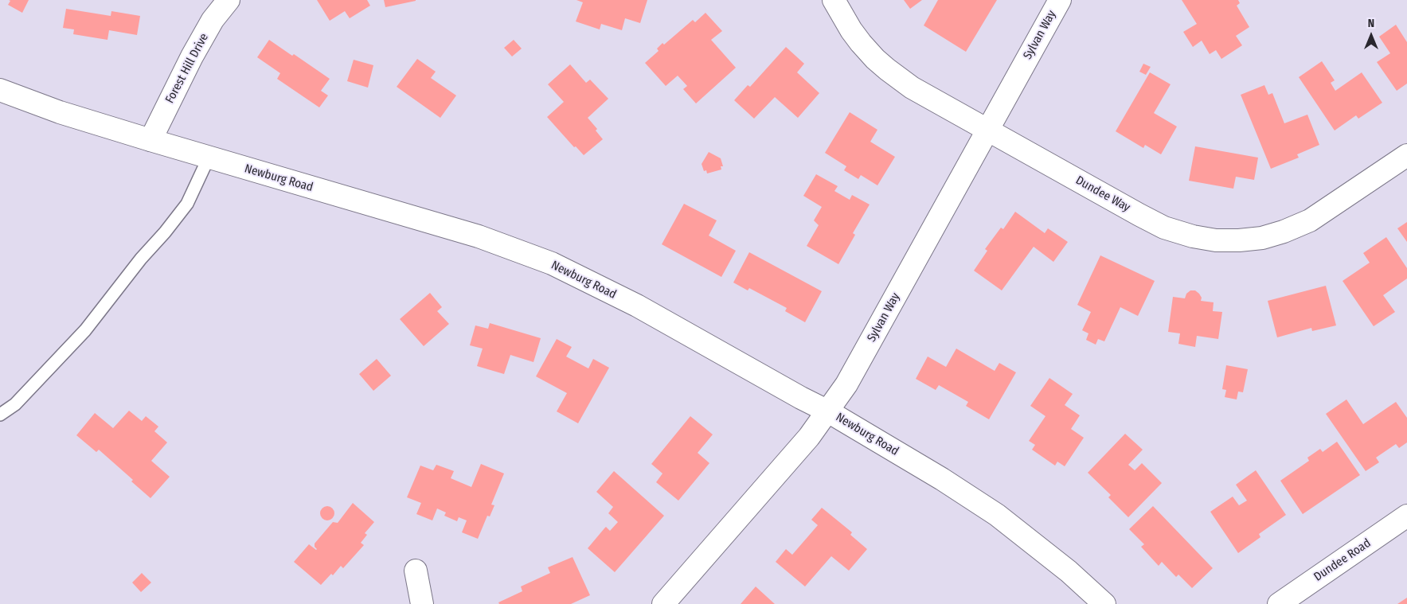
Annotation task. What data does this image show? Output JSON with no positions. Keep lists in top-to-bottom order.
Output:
{
  "streets": {
    "street": [
      "Sylvan Way",
      "Forest Hill Drive",
      "Newburg Road",
      "Dundee Way",
      "Dundee Road"
    ]
  },
  "crossings": [
    ["Sylvan Way", "Newburg Road"],
    ["Sylvan Way", "Dundee Way"],
    ["Forest Hill Drive", "Newburg Road"]
  ],
  "north": "top"
}
